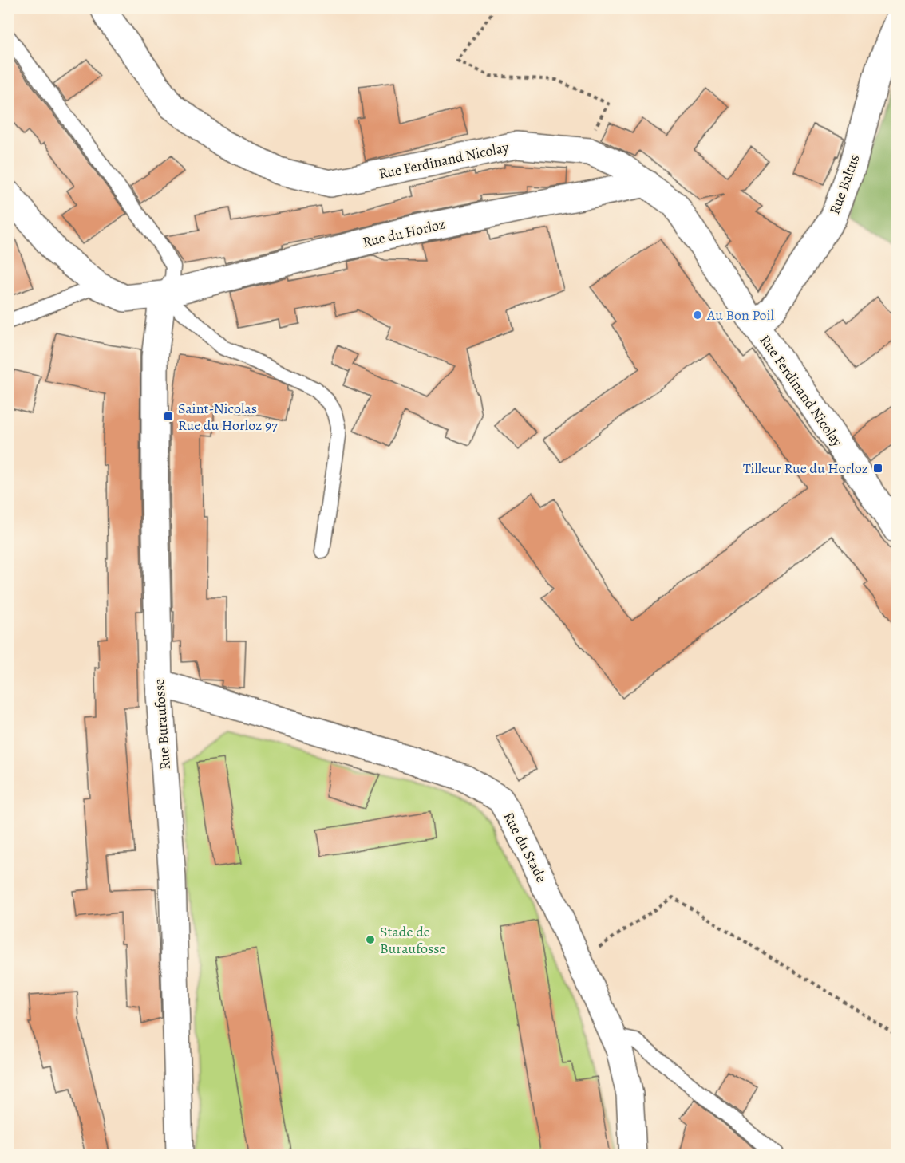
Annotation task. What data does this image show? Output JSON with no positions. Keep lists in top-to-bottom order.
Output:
{
  "streets": {
    "street": [
      "Rue Ferdinand Nicolay",
      "Rue Baltus",
      "Rue du Horloz",
      "Rue Buraufosse",
      "Rue du Stade"
    ]
  },
  "crossings": [
    ["Rue Ferdinand Nicolay", "Rue Baltus"],
    ["Rue Ferdinand Nicolay", "Rue du Horloz"],
    ["Rue du Horloz", "Rue Buraufosse"],
    ["Rue Buraufosse", "Rue du Stade"]
  ],
  "places": {
    "other": ["Au Bon Poil", "Stade de Buraufosse"],
    "transit": ["Saint-Nicolas Rue du Horloz 97", "Tilleur Rue du Horloz"]
  }
}
